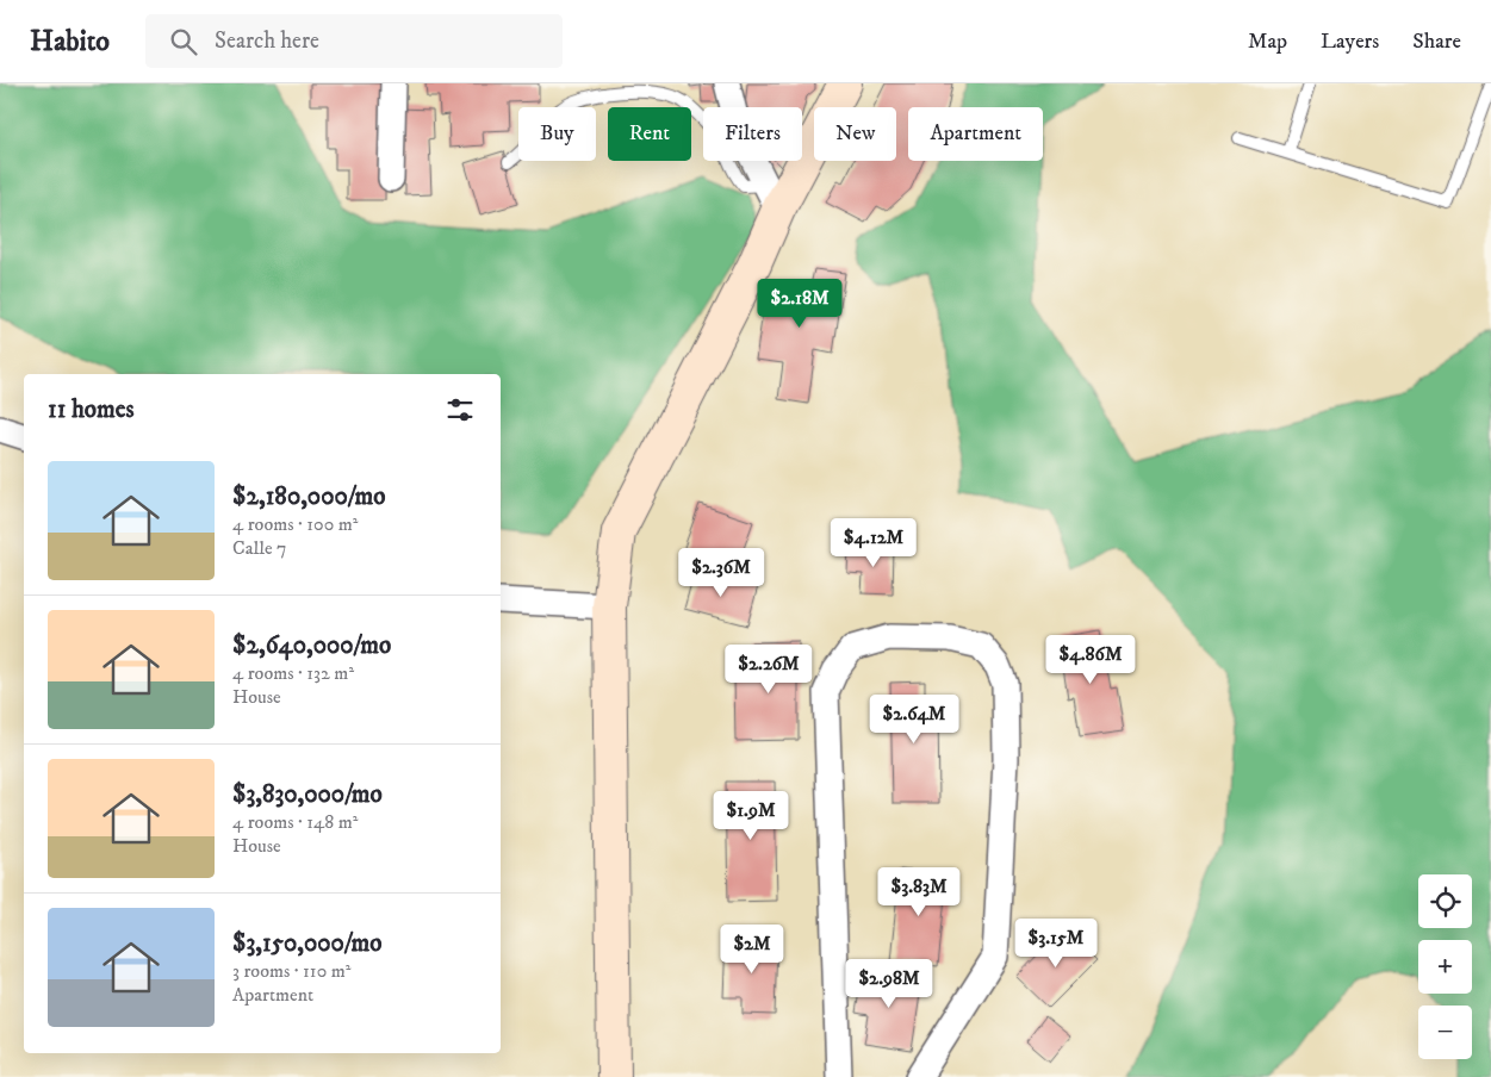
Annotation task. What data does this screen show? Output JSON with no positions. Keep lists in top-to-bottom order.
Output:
{
  "page": {
    "header": "Habito",
    "search": "Search here",
    "nav": ["Map", "Layers", "Share"],
    "chip": [
      "Buy",
      "Rent",
      "Filters",
      "New",
      "Apartment"
    ],
    "price": [
      "$2.18M",
      "$4.12M",
      "$2.36M",
      "$4.86M",
      "$2.26M",
      "$2.64M",
      "$1.9M",
      "$3.83M",
      "$3.15M",
      "$2M",
      "$2.98M"
    ],
    "heading": "11 homes",
    "list": [
      {
        "name": "$2,180,000/mo",
        "note": "4 rooms · 100 m² · Calle 7"
      },
      {
        "name": "$2,640,000/mo",
        "note": "4 rooms · 132 m² · House"
      },
      {
        "name": "$3,830,000/mo",
        "note": "4 rooms · 148 m² · House"
      },
      {
        "name": "$3,150,000/mo",
        "note": "3 rooms · 110 m² · Apartment"
      }
    ],
    "map_buttons": ["+", "−"]
  }
}
